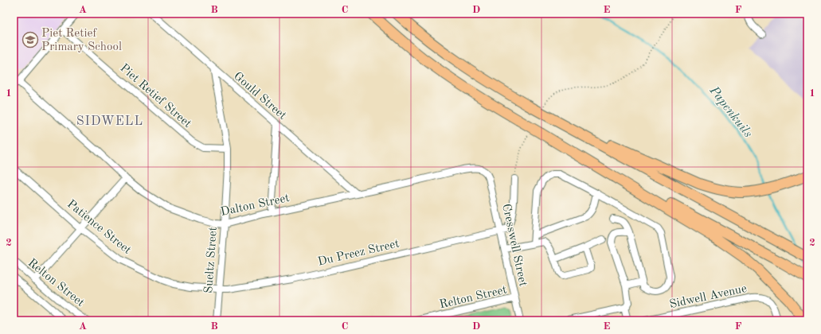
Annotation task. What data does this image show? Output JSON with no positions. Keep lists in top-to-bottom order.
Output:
{
  "streets": {
    "street": [
      "Piet Retief Street",
      "Gould Street",
      "Dalton Street",
      "Patience Street",
      "Cresswell Street",
      "Du Preez Street",
      "Sueltz Street",
      "Relton Street",
      "Sidwell Avenue"
    ]
  },
  "crossings": [
    ["Piet Retief Street", "Sueltz Street"],
    ["Gould Street", "Dalton Street"],
    ["Gould Street", "Sueltz Street"],
    ["Dalton Street", "Cresswell Street"],
    ["Dalton Street", "Sueltz Street"],
    ["Patience Street", "Du Preez Street"],
    ["Patience Street", "Sueltz Street"],
    ["Cresswell Street", "Du Preez Street"],
    ["Cresswell Street", "Relton Street"],
    ["Du Preez Street", "Sueltz Street"]
  ],
  "districts": ["SIDWELL"],
  "water": ["Papenkuils"],
  "places": {
    "school or university": ["Piet Retief Primary School"]
  },
  "grid": {
    "columns": [
      "A",
      "B",
      "C",
      "D",
      "E",
      "F"
    ],
    "rows": ["1", "2"]
  }
}
